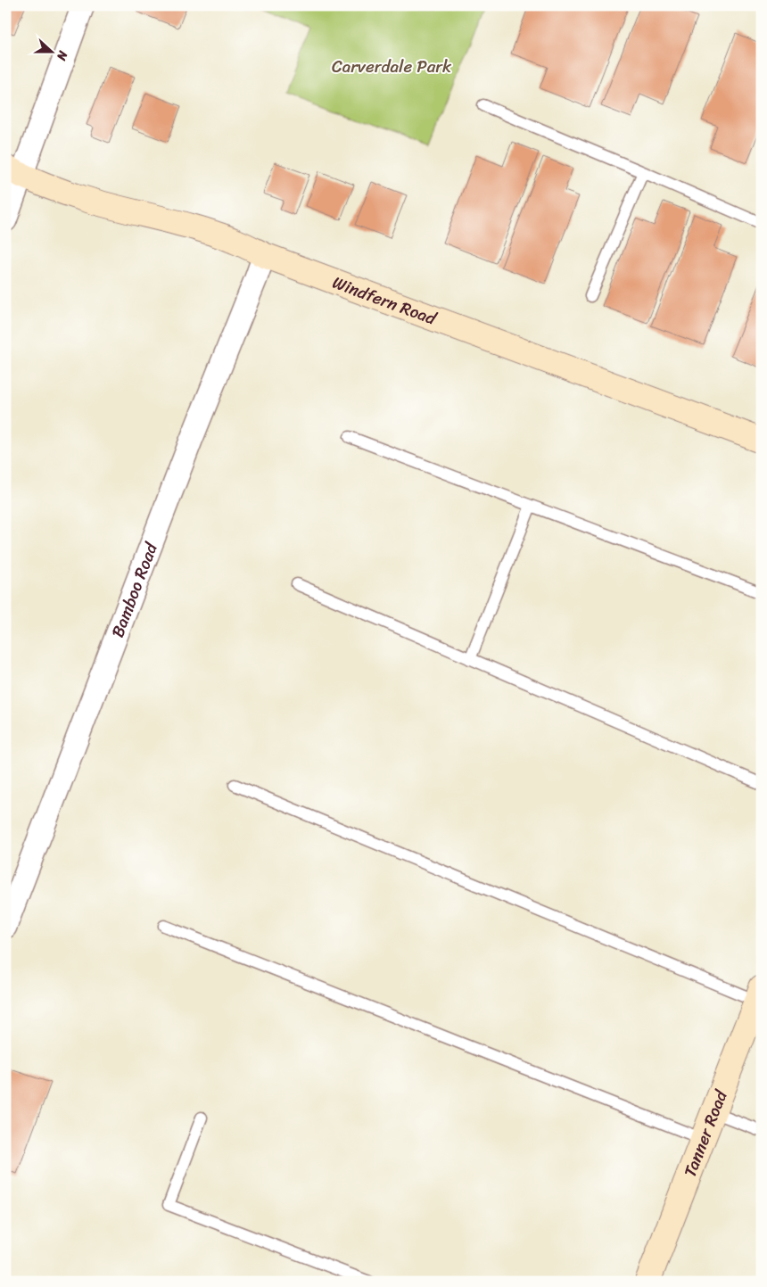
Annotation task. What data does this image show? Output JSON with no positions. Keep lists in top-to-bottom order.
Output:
{
  "streets": {
    "street": ["Windfern Road", "Bamboo Road", "Tanner Road"]
  },
  "crossings": [
    ["Windfern Road", "Bamboo Road"]
  ],
  "parks": ["Carverdale Park"],
  "north": "right"
}
